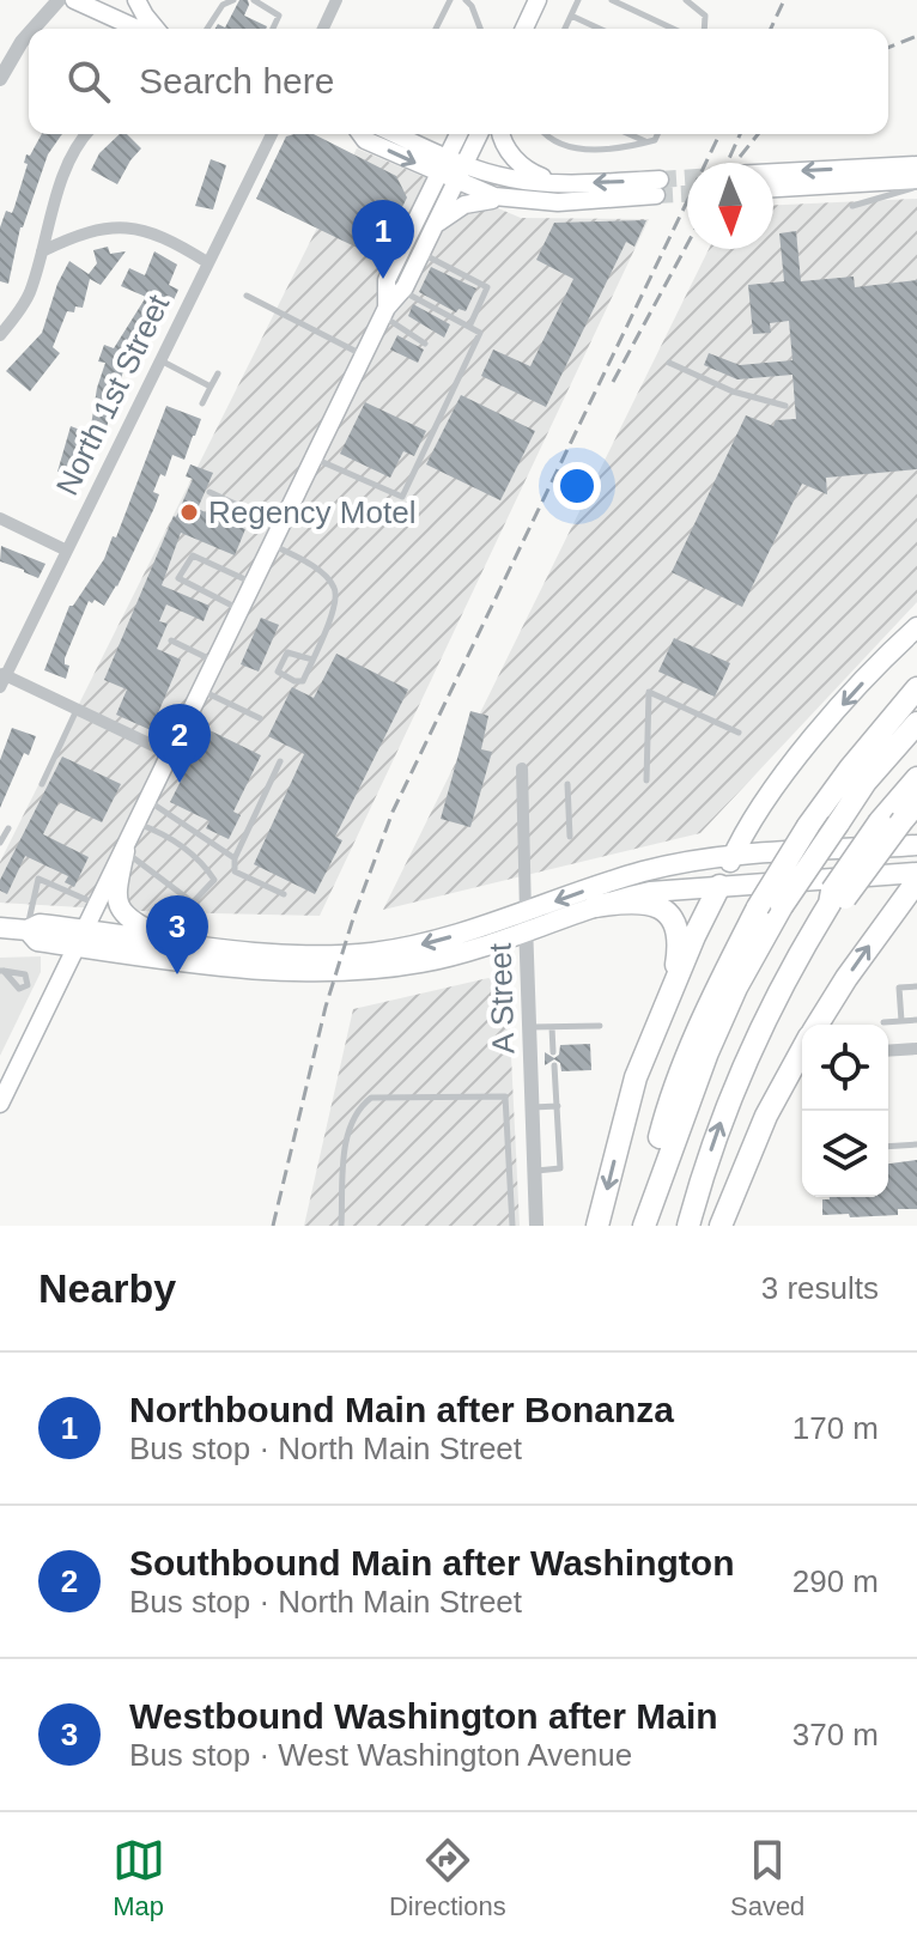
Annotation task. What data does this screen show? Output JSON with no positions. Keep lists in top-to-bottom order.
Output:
{
  "streets": {
    "street": ["North 1st Street", "A Street"]
  },
  "places": ["Regency Motel"],
  "north": "bottom",
  "page": {
    "search": "Search here",
    "pins": ["1", "2", "3"],
    "heading": ["Nearby", "3 results"],
    "list": [
      {
        "mark": "1",
        "name": "Northbound Main after Bonanza",
        "note": "Bus stop · North Main Street",
        "value": "170 m"
      },
      {
        "mark": "2",
        "name": "Southbound Main after Washington",
        "note": "Bus stop · North Main Street",
        "value": "290 m"
      },
      {
        "mark": "3",
        "name": "Westbound Washington after Main",
        "note": "Bus stop · West Washington Avenue",
        "value": "370 m"
      }
    ],
    "nav": ["Map", "Directions", "Saved"]
  }
}
